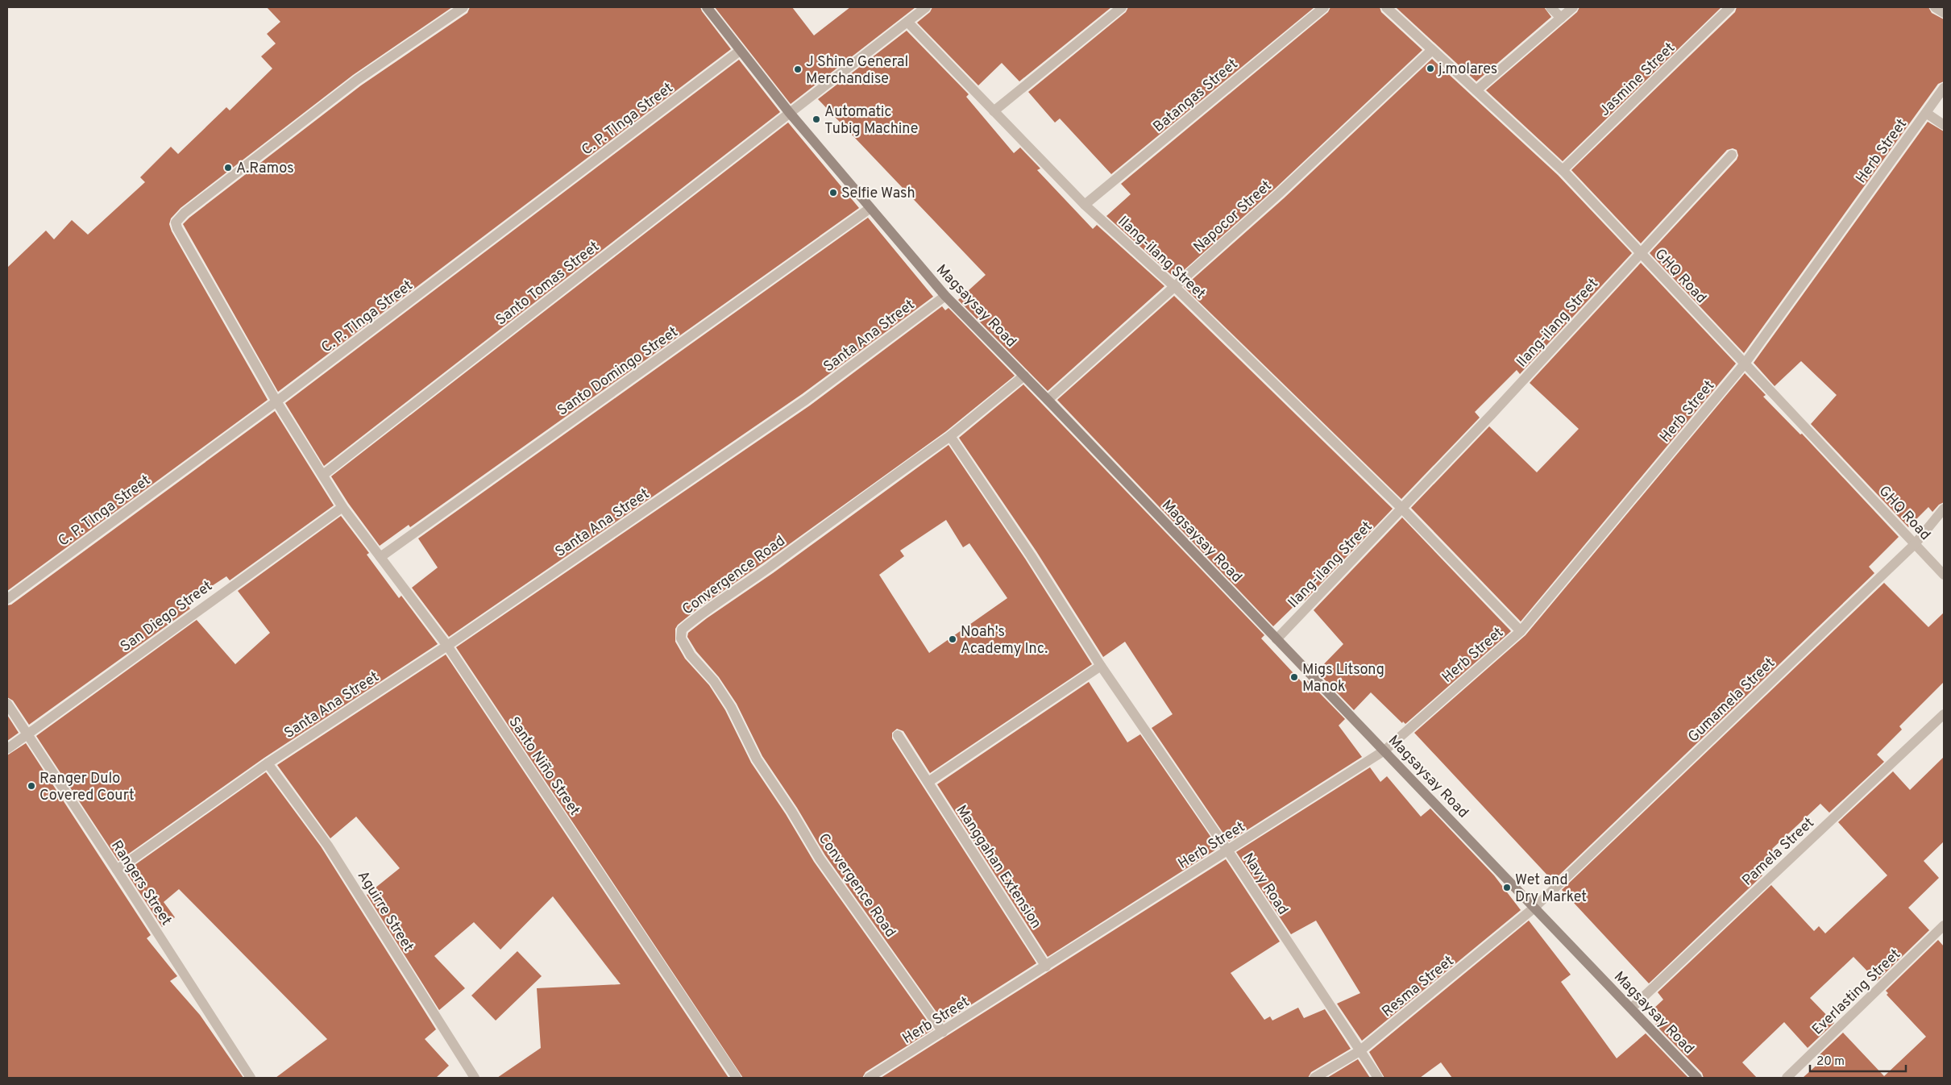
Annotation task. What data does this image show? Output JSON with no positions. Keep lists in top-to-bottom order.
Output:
{
  "streets": {
    "street": [
      "Jasmine Street",
      "Batangas Street",
      "C. P. TInga Street",
      "Herb Street",
      "Napocor Street",
      "Ilang-ilang Street",
      "GHQ Road",
      "Santo Tomas Street",
      "Magsaysay Road",
      "Santa Ana Street",
      "Santo Domingo Street",
      "Convergence Road",
      "San Diego Street",
      "Gumamela Street",
      "Santo Niño Street",
      "Pamela Street",
      "Manggahan Extension",
      "Rangers Street",
      "Navy Road",
      "Aguirre Street",
      "Resma Street",
      "Everlasting Street"
    ]
  },
  "crossings": [
    ["Jasmine Street", "GHQ Road"],
    ["Batangas Street", "Ilang-ilang Street"],
    ["C. P. TInga Street", "Magsaysay Road"],
    ["C. P. TInga Street", "Santo Niño Street"],
    ["Herb Street", "Ilang-ilang Street"],
    ["Herb Street", "GHQ Road"],
    ["Herb Street", "Magsaysay Road"],
    ["Herb Street", "Convergence Road"],
    ["Herb Street", "Manggahan Extension"],
    ["Herb Street", "Navy Road"],
    ["Napocor Street", "Ilang-ilang Street"],
    ["Napocor Street", "GHQ Road"],
    ["Napocor Street", "Magsaysay Road"],
    ["Ilang-ilang Street", "GHQ Road"],
    ["Ilang-ilang Street", "Santo Tomas Street"],
    ["Ilang-ilang Street", "Magsaysay Road"],
    ["GHQ Road", "Gumamela Street"],
    ["Santo Tomas Street", "Magsaysay Road"],
    ["Santo Tomas Street", "Santo Niño Street"],
    ["Magsaysay Road", "Santa Ana Street"],
    ["Magsaysay Road", "Santo Domingo Street"],
    ["Magsaysay Road", "Convergence Road"],
    ["Magsaysay Road", "Gumamela Street"],
    ["Magsaysay Road", "Pamela Street"],
    ["Magsaysay Road", "Resma Street"],
    ["Santa Ana Street", "Santo Niño Street"],
    ["Santa Ana Street", "Rangers Street"],
    ["Santa Ana Street", "Aguirre Street"],
    ["Santo Domingo Street", "Santo Niño Street"],
    ["San Diego Street", "Santo Niño Street"],
    ["San Diego Street", "Rangers Street"],
    ["Gumamela Street", "Resma Street"],
    ["Navy Road", "Resma Street"]
  ],
  "places": [
    "j.molares",
    "J Shine General Merchandise",
    "Automatic Tubig Machine",
    "A.Ramos",
    "Selfie Wash",
    "Noah's Academy Inc.",
    "Migs Litsong Manok",
    "Ranger Dulo Covered Court",
    "Wet and Dry Market"
  ],
  "scale_bar": "20 m"
}
